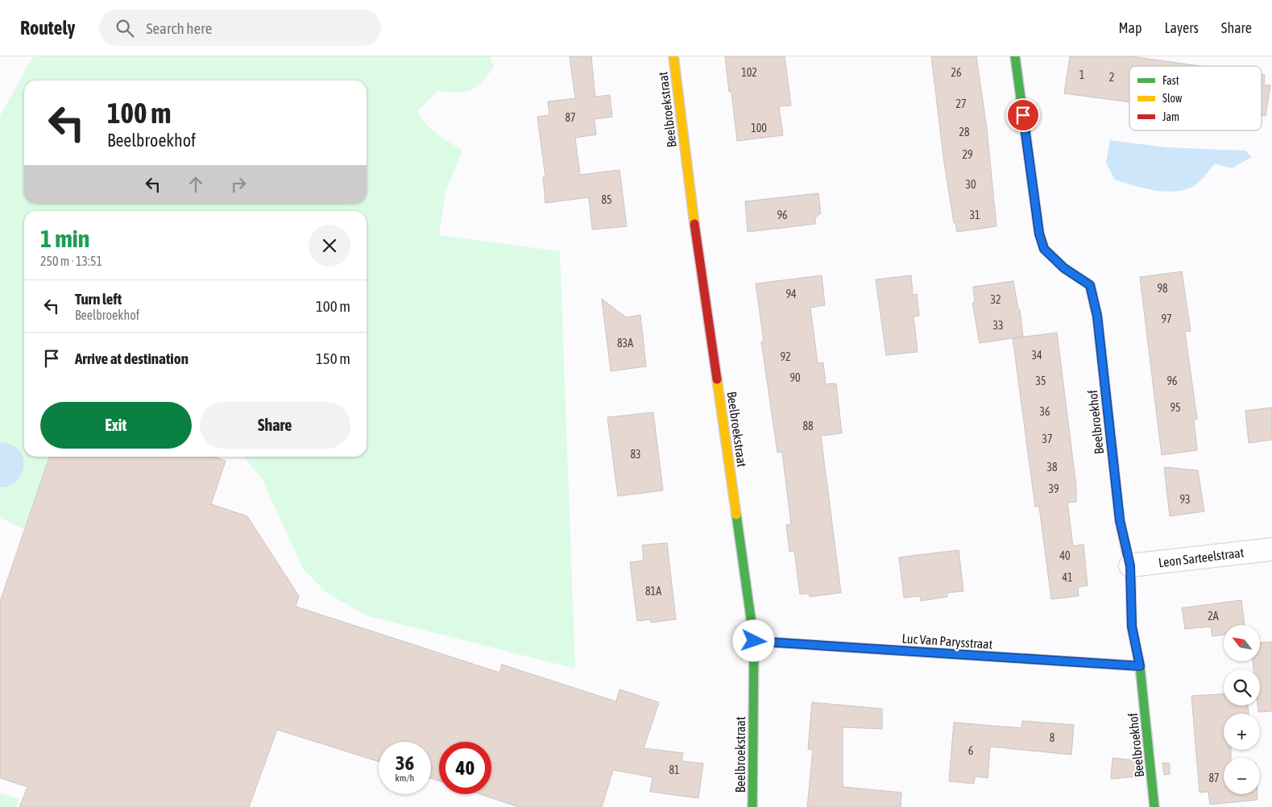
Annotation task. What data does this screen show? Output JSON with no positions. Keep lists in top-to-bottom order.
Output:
{
  "streets": {
    "street": [
      "Beelbroekstraat",
      "Beelbroekhof",
      "Leon Sarteelstraat",
      "Luc Van Parysstraat"
    ]
  },
  "crossings": [
    ["Beelbroekstraat", "Luc Van Parysstraat"],
    ["Beelbroekhof", "Leon Sarteelstraat"],
    ["Beelbroekhof", "Luc Van Parysstraat"]
  ],
  "house_numbers": [
    "102",
    "26",
    "1",
    "2",
    "27",
    "87",
    "100",
    "28",
    "29",
    "30",
    "85",
    "96",
    "31",
    "98",
    "94",
    "32",
    "97",
    "33",
    "83A",
    "34",
    "92",
    "90",
    "35",
    "96",
    "95",
    "36",
    "88",
    "37",
    "83",
    "38",
    "39",
    "93",
    "40",
    "41",
    "81A",
    "2A",
    "8",
    "6",
    "81",
    "87"
  ],
  "legend": ["Fast", "Slow", "Jam"],
  "north": "top left",
  "page": {
    "header": "Routely",
    "search": "Search here",
    "nav": ["Map", "Layers", "Share"],
    "turn": ["100 m", "Beelbroekhof"],
    "heading": ["1 min", "250 m · 13:51"],
    "list": [
      {
        "name": "Turn left",
        "note": "Beelbroekhof",
        "value": "100 m"
      },
      {
        "name": "Arrive at destination",
        "value": "150 m"
      }
    ],
    "buttons": ["Exit", "Share"],
    "map_buttons": ["+", "−"],
    "speed": "36 km/h",
    "limit": "40"
  }
}
